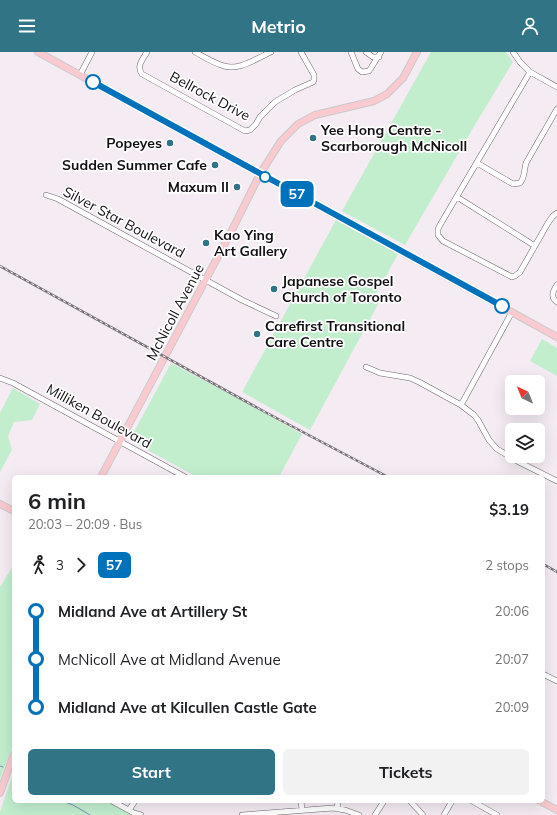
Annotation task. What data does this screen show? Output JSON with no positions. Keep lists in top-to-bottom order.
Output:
{
  "streets": {
    "main road": ["McNicoll Avenue"],
    "street": ["Bellrock Drive", "Silver Star Boulevard", "Milliken Boulevard"]
  },
  "crossings": [
    ["Silver Star Boulevard", "McNicoll Avenue"],
    ["McNicoll Avenue", "Milliken Boulevard"]
  ],
  "places": [
    "Yee Hong Centre - Scarborough McNicoll",
    "Popeyes",
    "Sudden Summer Cafe",
    "Maxum II",
    "Kao Ying Art Gallery",
    "Japanese Gospel Church of Toronto",
    "Carefirst Transitional Care Centre"
  ],
  "lines": ["bus line 57"],
  "north": "top left",
  "page": {
    "header": "Metrio",
    "on_map": "57",
    "heading": ["6 min", "20:03 – 20:09 · Bus", "$3.19"],
    "legs": ["3", "57", "2 stops"],
    "list": [
      {
        "name": "Midland Ave at Artillery St",
        "value": "20:06"
      },
      {
        "name": "McNicoll Ave at Midland Avenue",
        "value": "20:07"
      },
      {
        "name": "Midland Ave at Kilcullen Castle Gate",
        "value": "20:09"
      }
    ],
    "buttons": ["Start", "Tickets"]
  }
}
